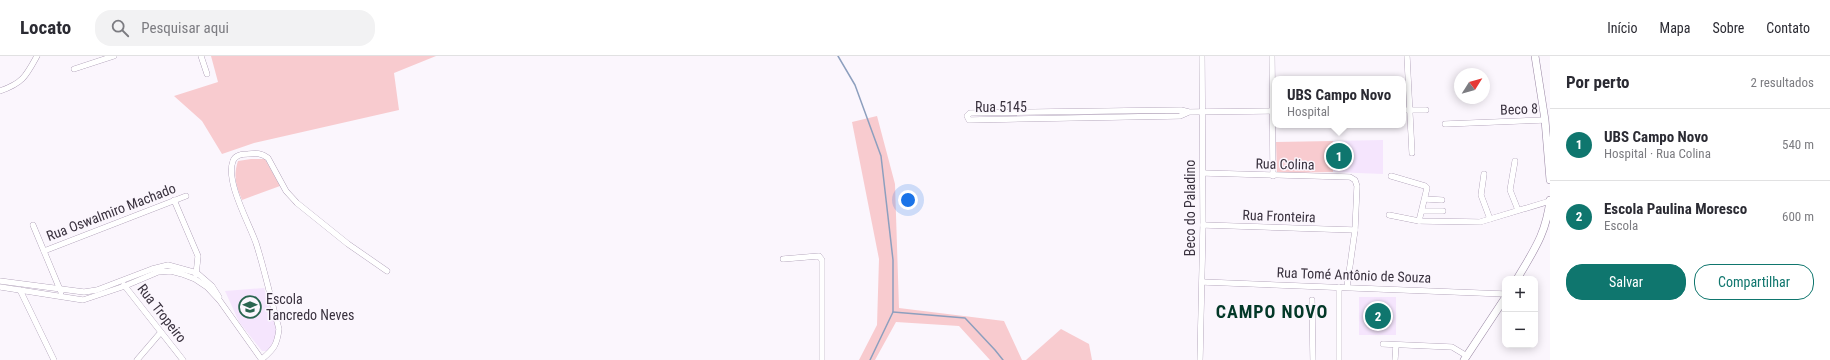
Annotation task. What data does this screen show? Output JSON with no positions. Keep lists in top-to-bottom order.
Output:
{
  "streets": {
    "street": [
      "Rua 5145",
      "Beco 8",
      "Rua Colina",
      "Beco do Paladino",
      "Rua Oswalmiro Machado",
      "Rua Fronteira",
      "Rua Tomé Antônio de Souza",
      "Rua Tropeiro"
    ]
  },
  "crossings": [
    ["Rua 5145", "Beco do Paladino"],
    ["Rua Colina", "Beco do Paladino"],
    ["Rua Colina", "Rua Fronteira"],
    ["Rua Colina", "Rua Tomé Antônio de Souza"],
    ["Beco do Paladino", "Rua Fronteira"],
    ["Beco do Paladino", "Rua Tomé Antônio de Souza"]
  ],
  "districts": ["CAMPO NOVO"],
  "places": {
    "school or university": ["Escola Tancredo Neves"]
  },
  "north": "top right",
  "page": {
    "header": "Locato",
    "search": "Pesquisar aqui",
    "nav": [
      "Início",
      "Mapa",
      "Sobre",
      "Contato"
    ],
    "heading": ["Por perto", "2 resultados"],
    "popup": ["UBS Campo Novo", "Hospital"],
    "list": [
      {
        "mark": "1",
        "name": "UBS Campo Novo",
        "note": "Hospital · Rua Colina",
        "value": "540 m"
      },
      {
        "mark": "2",
        "name": "Escola Paulina Moresco",
        "note": "Escola",
        "value": "600 m"
      }
    ],
    "pins": ["1", "2"],
    "buttons": ["Salvar", "Compartilhar"],
    "map_buttons": ["+", "−"]
  }
}
